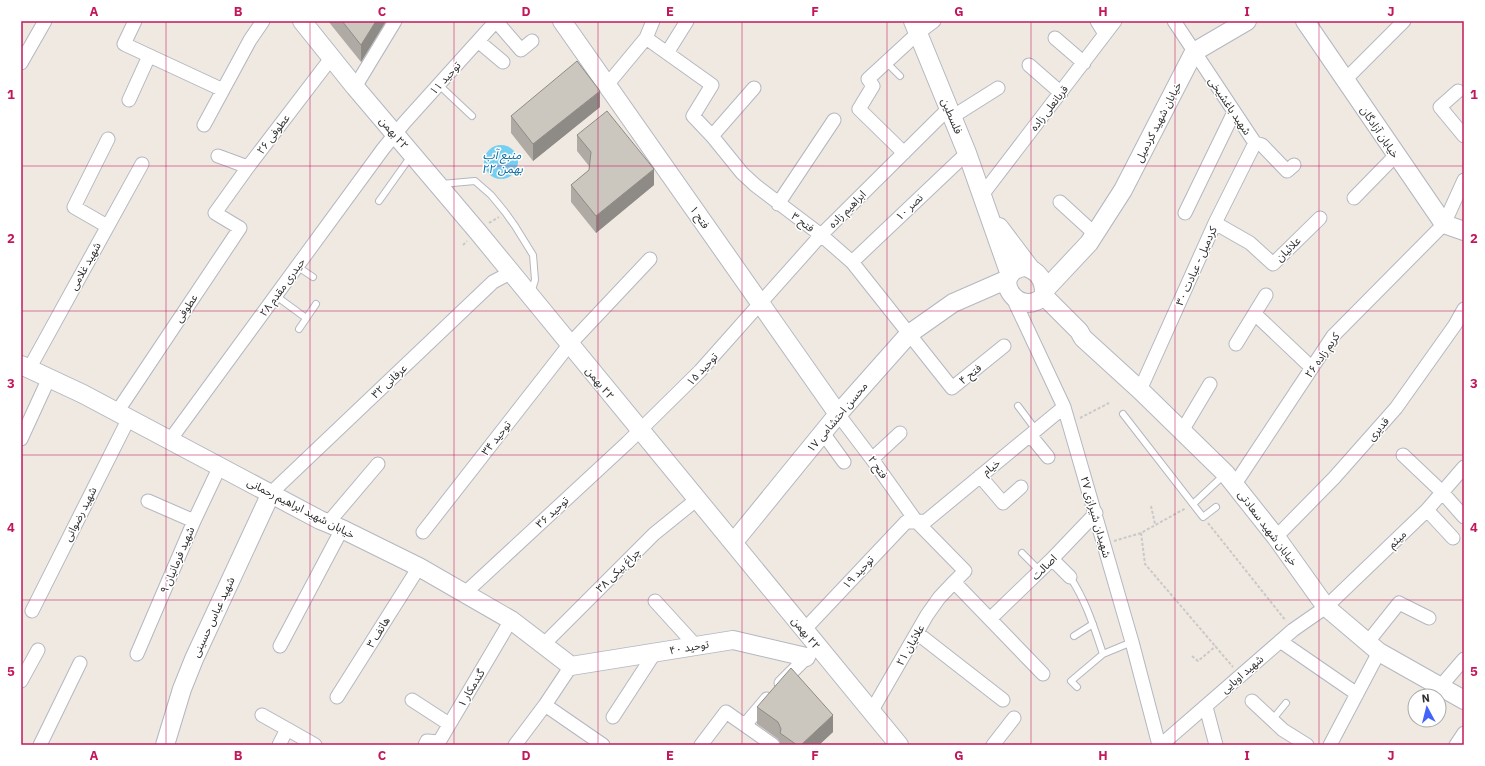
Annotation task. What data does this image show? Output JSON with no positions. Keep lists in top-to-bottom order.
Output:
{
  "streets": {
    "street": [
      "توحید ۱۱",
      "شهید باغشیخی",
      "قربانعلی زاده",
      "فلسطین",
      "خیابان شهید کردمیل",
      "خیابان آزادگان",
      "٢٢ بهمن",
      "عطوفی ۲۶",
      "نصر ۱۰",
      "ابراهیم زاده",
      "فتح ۱",
      "فتح ۳",
      "علائیان",
      "شهید غلامی",
      "کردمیل - عبادت ۳۰",
      "حیدری مقدم ۲۸",
      "عطوفی",
      "کریم زاده ۲۶",
      "توحید ۱۵",
      "فتح ۴",
      "عرفانی ۳۲",
      "محسن احتشامی ۱۷",
      "قدیری",
      "توحید ۳۴",
      "فتح ۲",
      "خیام",
      "خیابان شهید ابراهیم رحمانی",
      "توحید ۳۶",
      "شهید رضوانی",
      "شهیدان شیرازی ۲۷",
      "خیابان شهید سعادتی",
      "میثم",
      "شهید فرمانیان ۹",
      "اصالت",
      "چراغ بیکی ۳۸",
      "توحید ۱۹",
      "شهید عباس حسینی",
      "هاتف ۳",
      "علائیان ۲۱",
      "توحید ۴۰",
      "شهید اوبایی",
      "گندمکار ۱"
    ]
  },
  "crossings": [
    ["توحید ۱۱", "٢٢ بهمن"],
    ["توحید ۱۱", "حیدری مقدم ۲۸"],
    ["شهید باغشیخی", "خیابان شهید کردمیل"],
    ["شهید باغشیخی", "کردمیل - عبادت ۳۰"],
    ["قربانعلی زاده", "فلسطین"],
    ["فلسطین", "نصر ۱۰"],
    ["فلسطین", "ابراهیم زاده"],
    ["فلسطین", "محسن احتشامی ۱۷"],
    ["فلسطین", "شهیدان شیرازی ۲۷"],
    ["فلسطین", "خیابان شهید سعادتی"],
    ["خیابان آزادگان", "کریم زاده ۲۶"],
    ["٢٢ بهمن", "عطوفی ۲۶"],
    ["٢٢ بهمن", "حیدری مقدم ۲۸"],
    ["٢٢ بهمن", "توحید ۱۵"],
    ["٢٢ بهمن", "عرفانی ۳۲"],
    ["٢٢ بهمن", "محسن احتشامی ۱۷"],
    ["٢٢ بهمن", "توحید ۳۴"],
    ["٢٢ بهمن", "توحید ۳۶"],
    ["٢٢ بهمن", "چراغ بیکی ۳۸"],
    ["٢٢ بهمن", "توحید ۱۹"],
    ["٢٢ بهمن", "علائیان ۲۱"],
    ["٢٢ بهمن", "توحید ۴۰"],
    ["عطوفی ۲۶", "عطوفی"],
    ["نصر ۱۰", "فتح ۳"],
    ["ابراهیم زاده", "فتح ۱"],
    ["ابراهیم زاده", "فتح ۳"],
    ["ابراهیم زاده", "توحید ۱۵"],
    ["فتح ۱", "توحید ۱۵"],
    ["فتح ۱", "محسن احتشامی ۱۷"],
    ["فتح ۱", "فتح ۲"],
    ["فتح ۳", "فتح ۴"],
    ["فتح ۳", "محسن احتشامی ۱۷"],
    ["علائیان", "کردمیل - عبادت ۳۰"],
    ["شهید غلامی", "خیابان شهید ابراهیم رحمانی"],
    ["کردمیل - عبادت ۳۰", "خیابان شهید سعادتی"],
    ["حیدری مقدم ۲۸", "خیابان شهید ابراهیم رحمانی"],
    ["عطوفی", "خیابان شهید ابراهیم رحمانی"],
    ["عطوفی", "شهید رضوانی"],
    ["کریم زاده ۲۶", "خیابان شهید سعادتی"],
    ["توحید ۱۵", "توحید ۳۶"],
    ["فتح ۴", "محسن احتشامی ۱۷"],
    ["عرفانی ۳۲", "خیابان شهید ابراهیم رحمانی"],
    ["عرفانی ۳۲", "شهید عباس حسینی"],
    ["محسن احتشامی ۱۷", "فتح ۲"],
    ["محسن احتشامی ۱۷", "شهیدان شیرازی ۲۷"],
    ["محسن احتشامی ۱۷", "خیابان شهید سعادتی"],
    ["قدیری", "خیابان شهید سعادتی"],
    ["فتح ۲", "خیام"],
    ["فتح ۲", "توحید ۱۹"],
    ["فتح ۲", "علائیان ۲۱"],
    ["خیام", "شهیدان شیرازی ۲۷"],
    ["خیام", "توحید ۱۹"],
    ["خیابان شهید ابراهیم رحمانی", "توحید ۳۶"],
    ["خیابان شهید ابراهیم رحمانی", "شهید رضوانی"],
    ["خیابان شهید ابراهیم رحمانی", "شهید فرمانیان ۹"],
    ["خیابان شهید ابراهیم رحمانی", "چراغ بیکی ۳۸"],
    ["خیابان شهید ابراهیم رحمانی", "شهید عباس حسینی"],
    ["خیابان شهید ابراهیم رحمانی", "هاتف ۳"],
    ["خیابان شهید ابراهیم رحمانی", "توحید ۴۰"],
    ["خیابان شهید ابراهیم رحمانی", "گندمکار ۱"],
    ["شهیدان شیرازی ۲۷", "خیابان شهید سعادتی"],
    ["شهیدان شیرازی ۲۷", "اصالت"],
    ["شهیدان شیرازی ۲۷", "شهید اوبایی"],
    ["خیابان شهید سعادتی", "میثم"],
    ["خیابان شهید سعادتی", "شهید اوبایی"],
    ["میثم", "شهید اوبایی"]
  ],
  "water": ["منبع آب ۲۲ بهمن"],
  "north": "top",
  "grid": {
    "columns": [
      "A",
      "B",
      "C",
      "D",
      "E",
      "F",
      "G",
      "H",
      "I",
      "J"
    ],
    "rows": [
      "1",
      "2",
      "3",
      "4",
      "5"
    ]
  }
}
